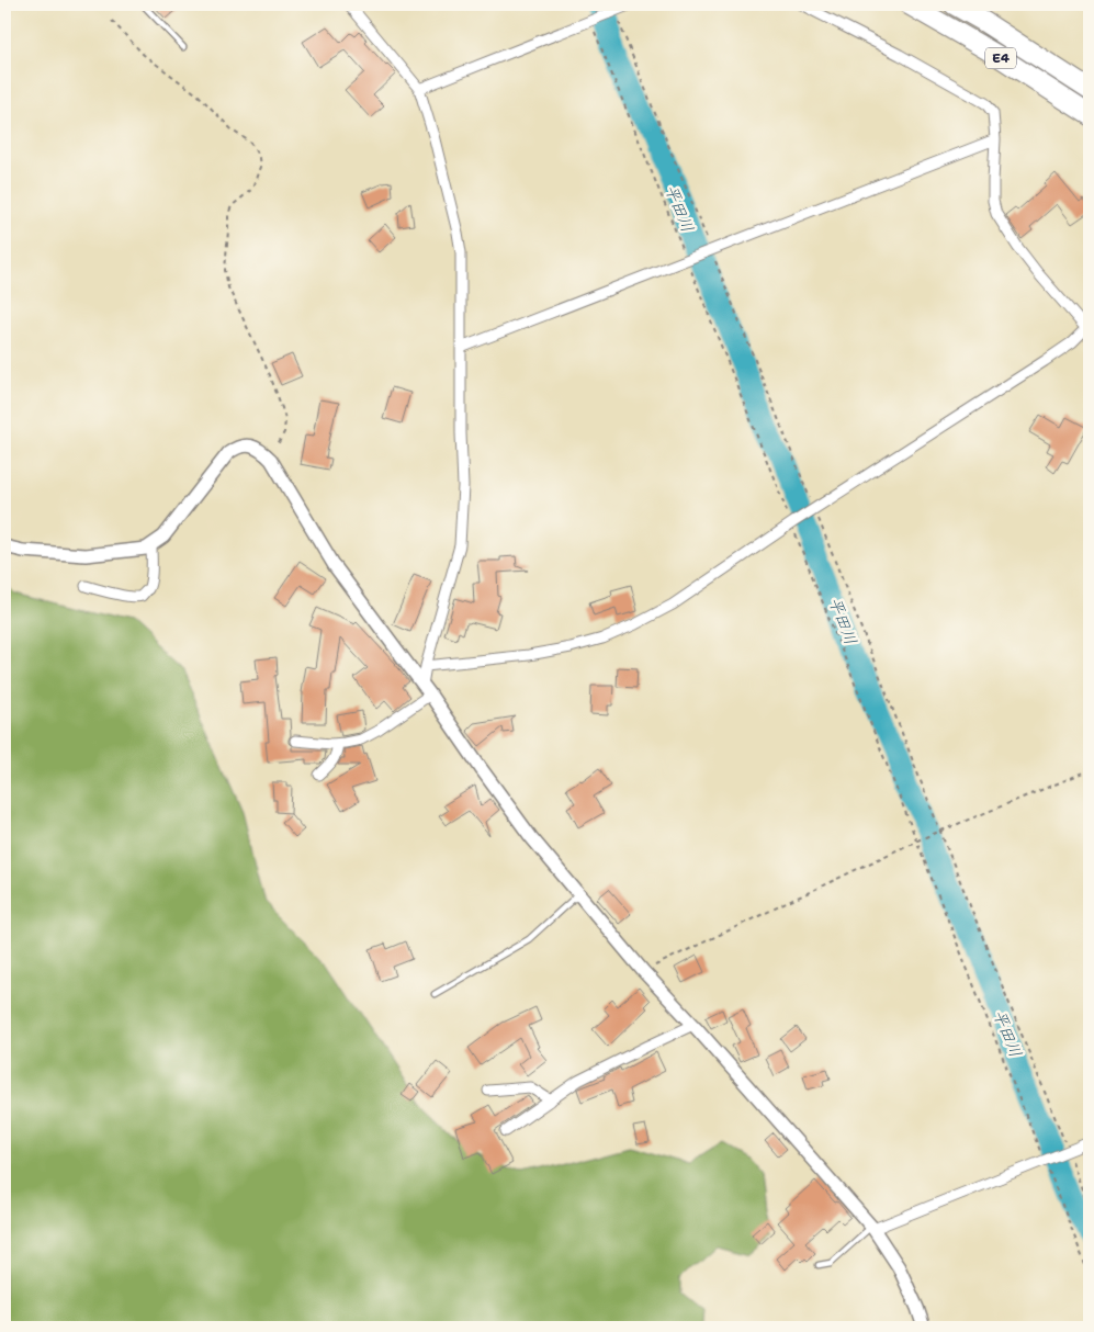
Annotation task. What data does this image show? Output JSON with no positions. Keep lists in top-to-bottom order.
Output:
{
  "streets": {
    "highway": ["E4"]
  },
  "water": ["平田川"]
}
